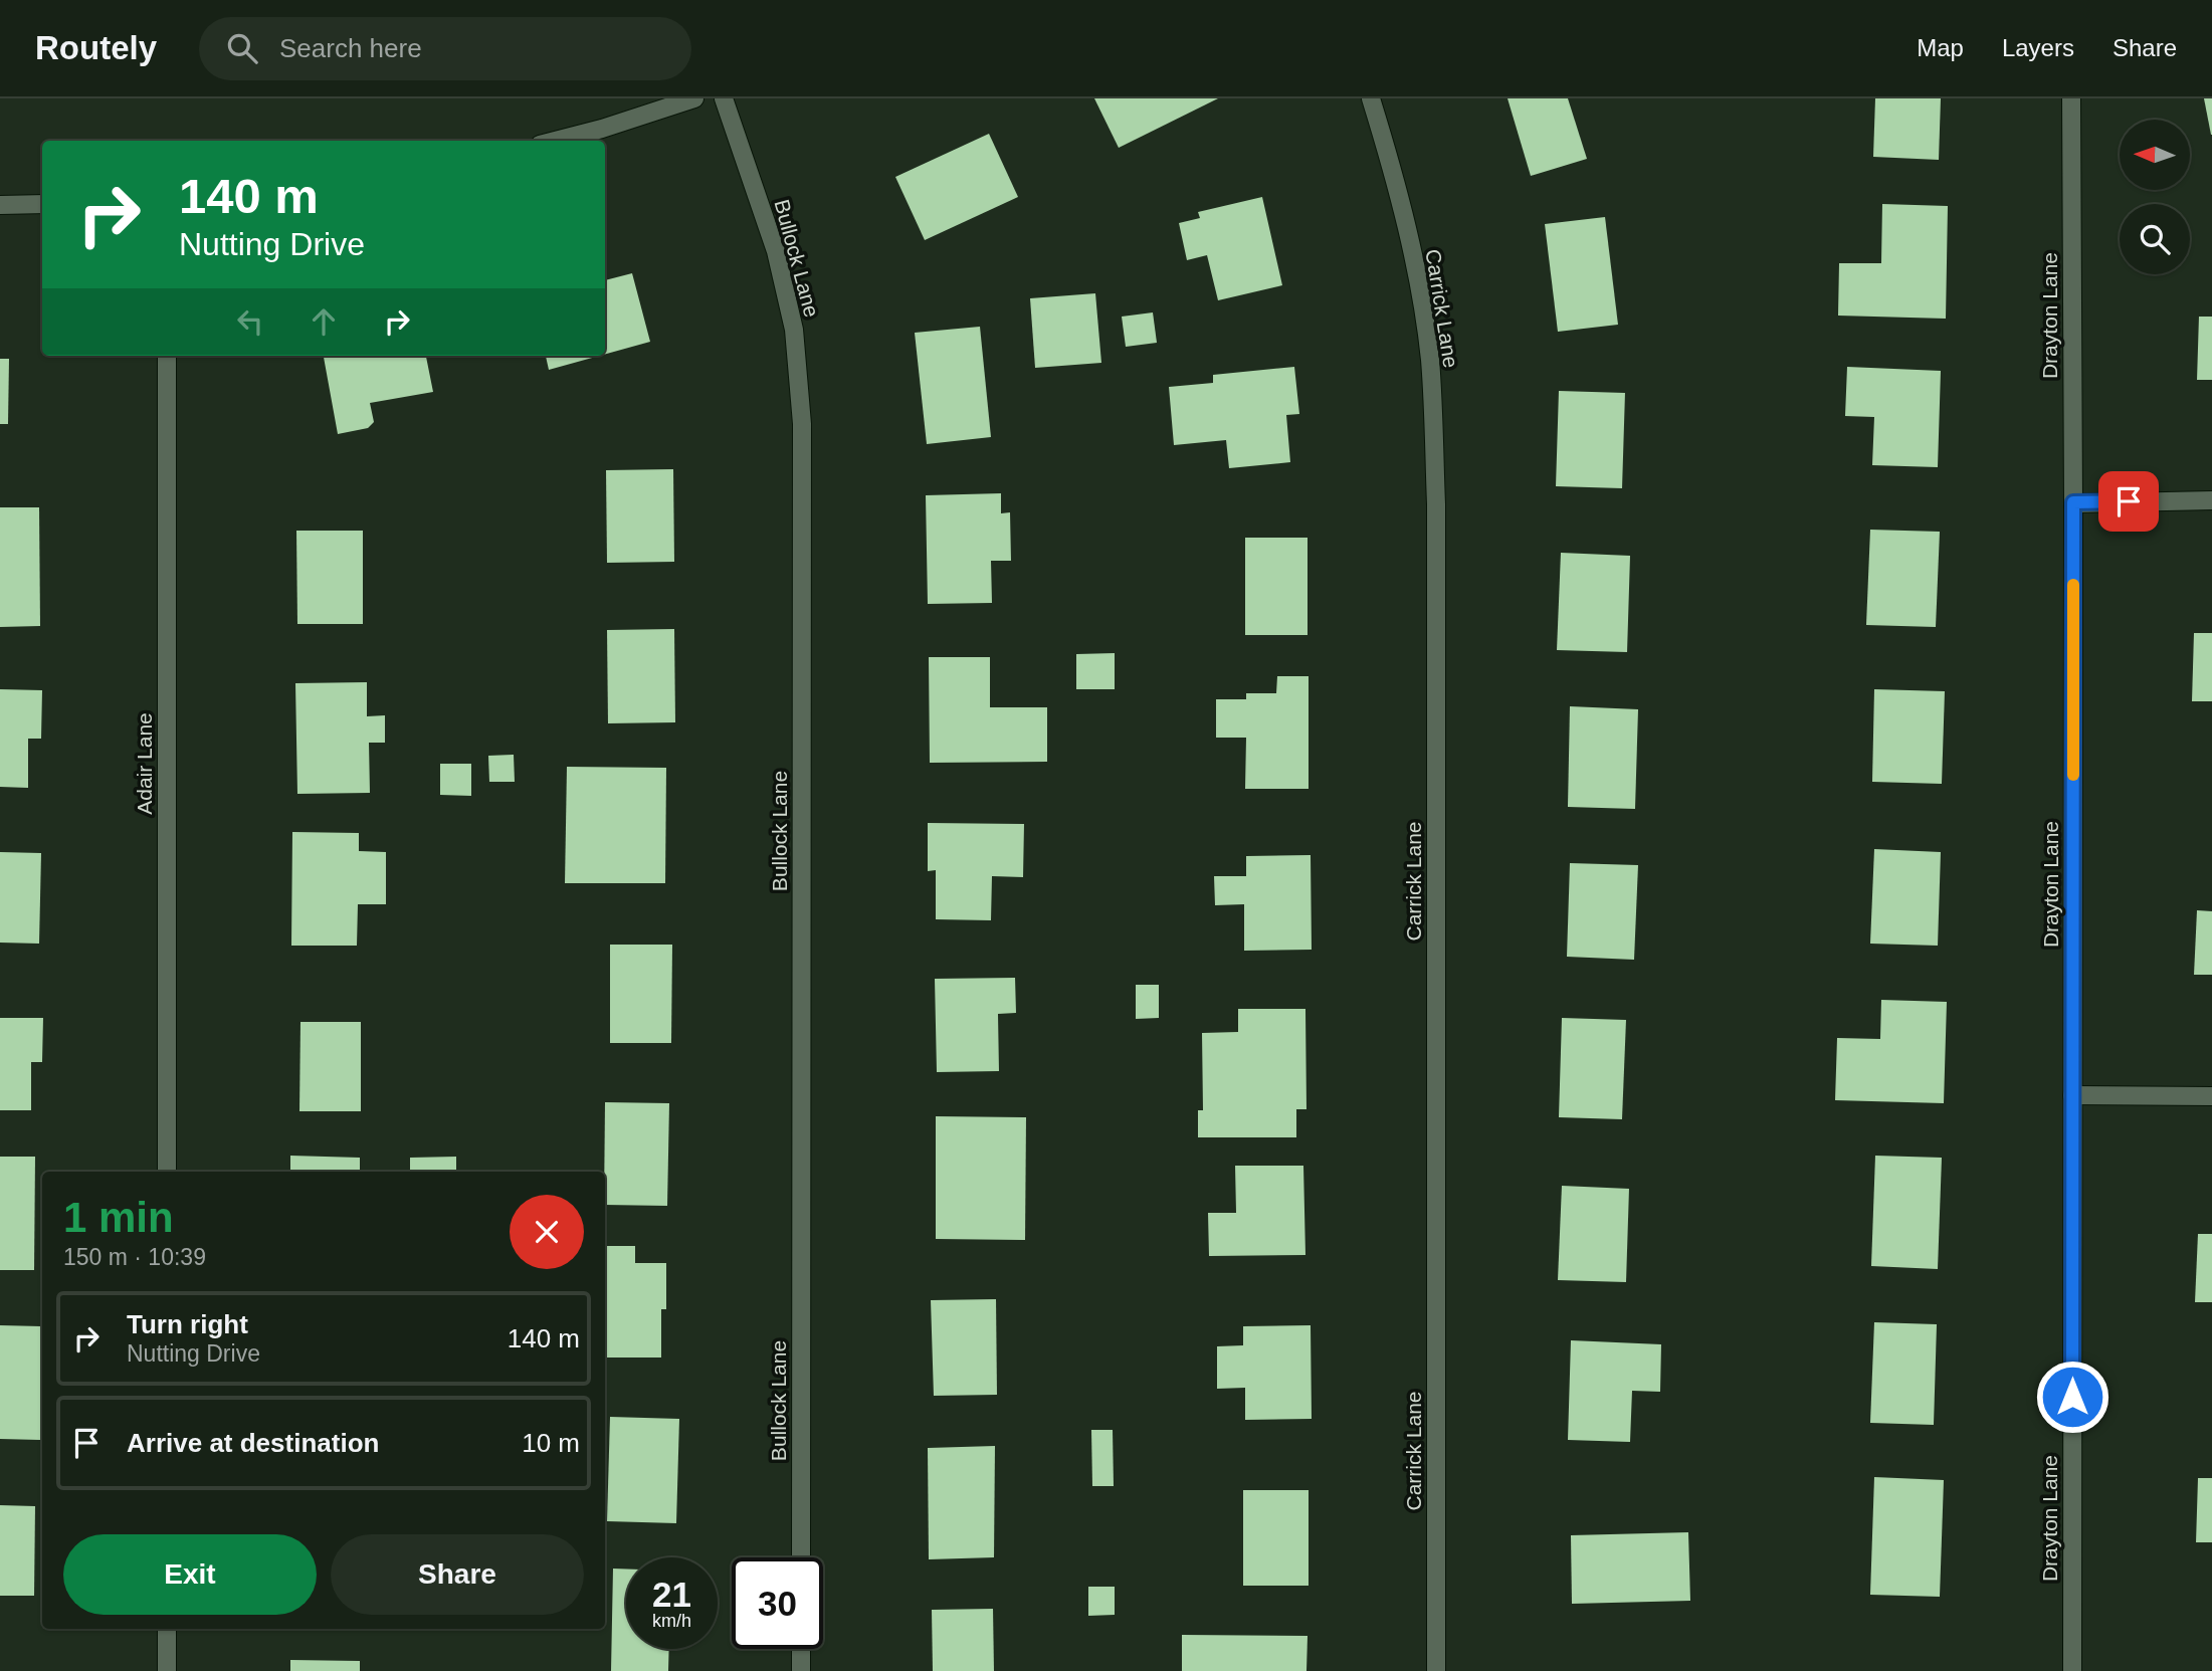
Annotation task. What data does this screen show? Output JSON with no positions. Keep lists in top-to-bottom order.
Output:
{
  "streets": {
    "street": [
      "Bullock Lane",
      "Carrick Lane",
      "Drayton Lane",
      "Adair Lane"
    ]
  },
  "north": "left",
  "page": {
    "header": "Routely",
    "search": "Search here",
    "nav": ["Map", "Layers", "Share"],
    "turn": ["140 m", "Nutting Drive"],
    "heading": ["1 min", "150 m · 10:39"],
    "list": [
      {
        "name": "Turn right",
        "note": "Nutting Drive",
        "value": "140 m"
      },
      {
        "name": "Arrive at destination",
        "value": "10 m"
      }
    ],
    "buttons": ["Exit", "Share"],
    "speed": "21 km/h",
    "limit": "30"
  }
}
